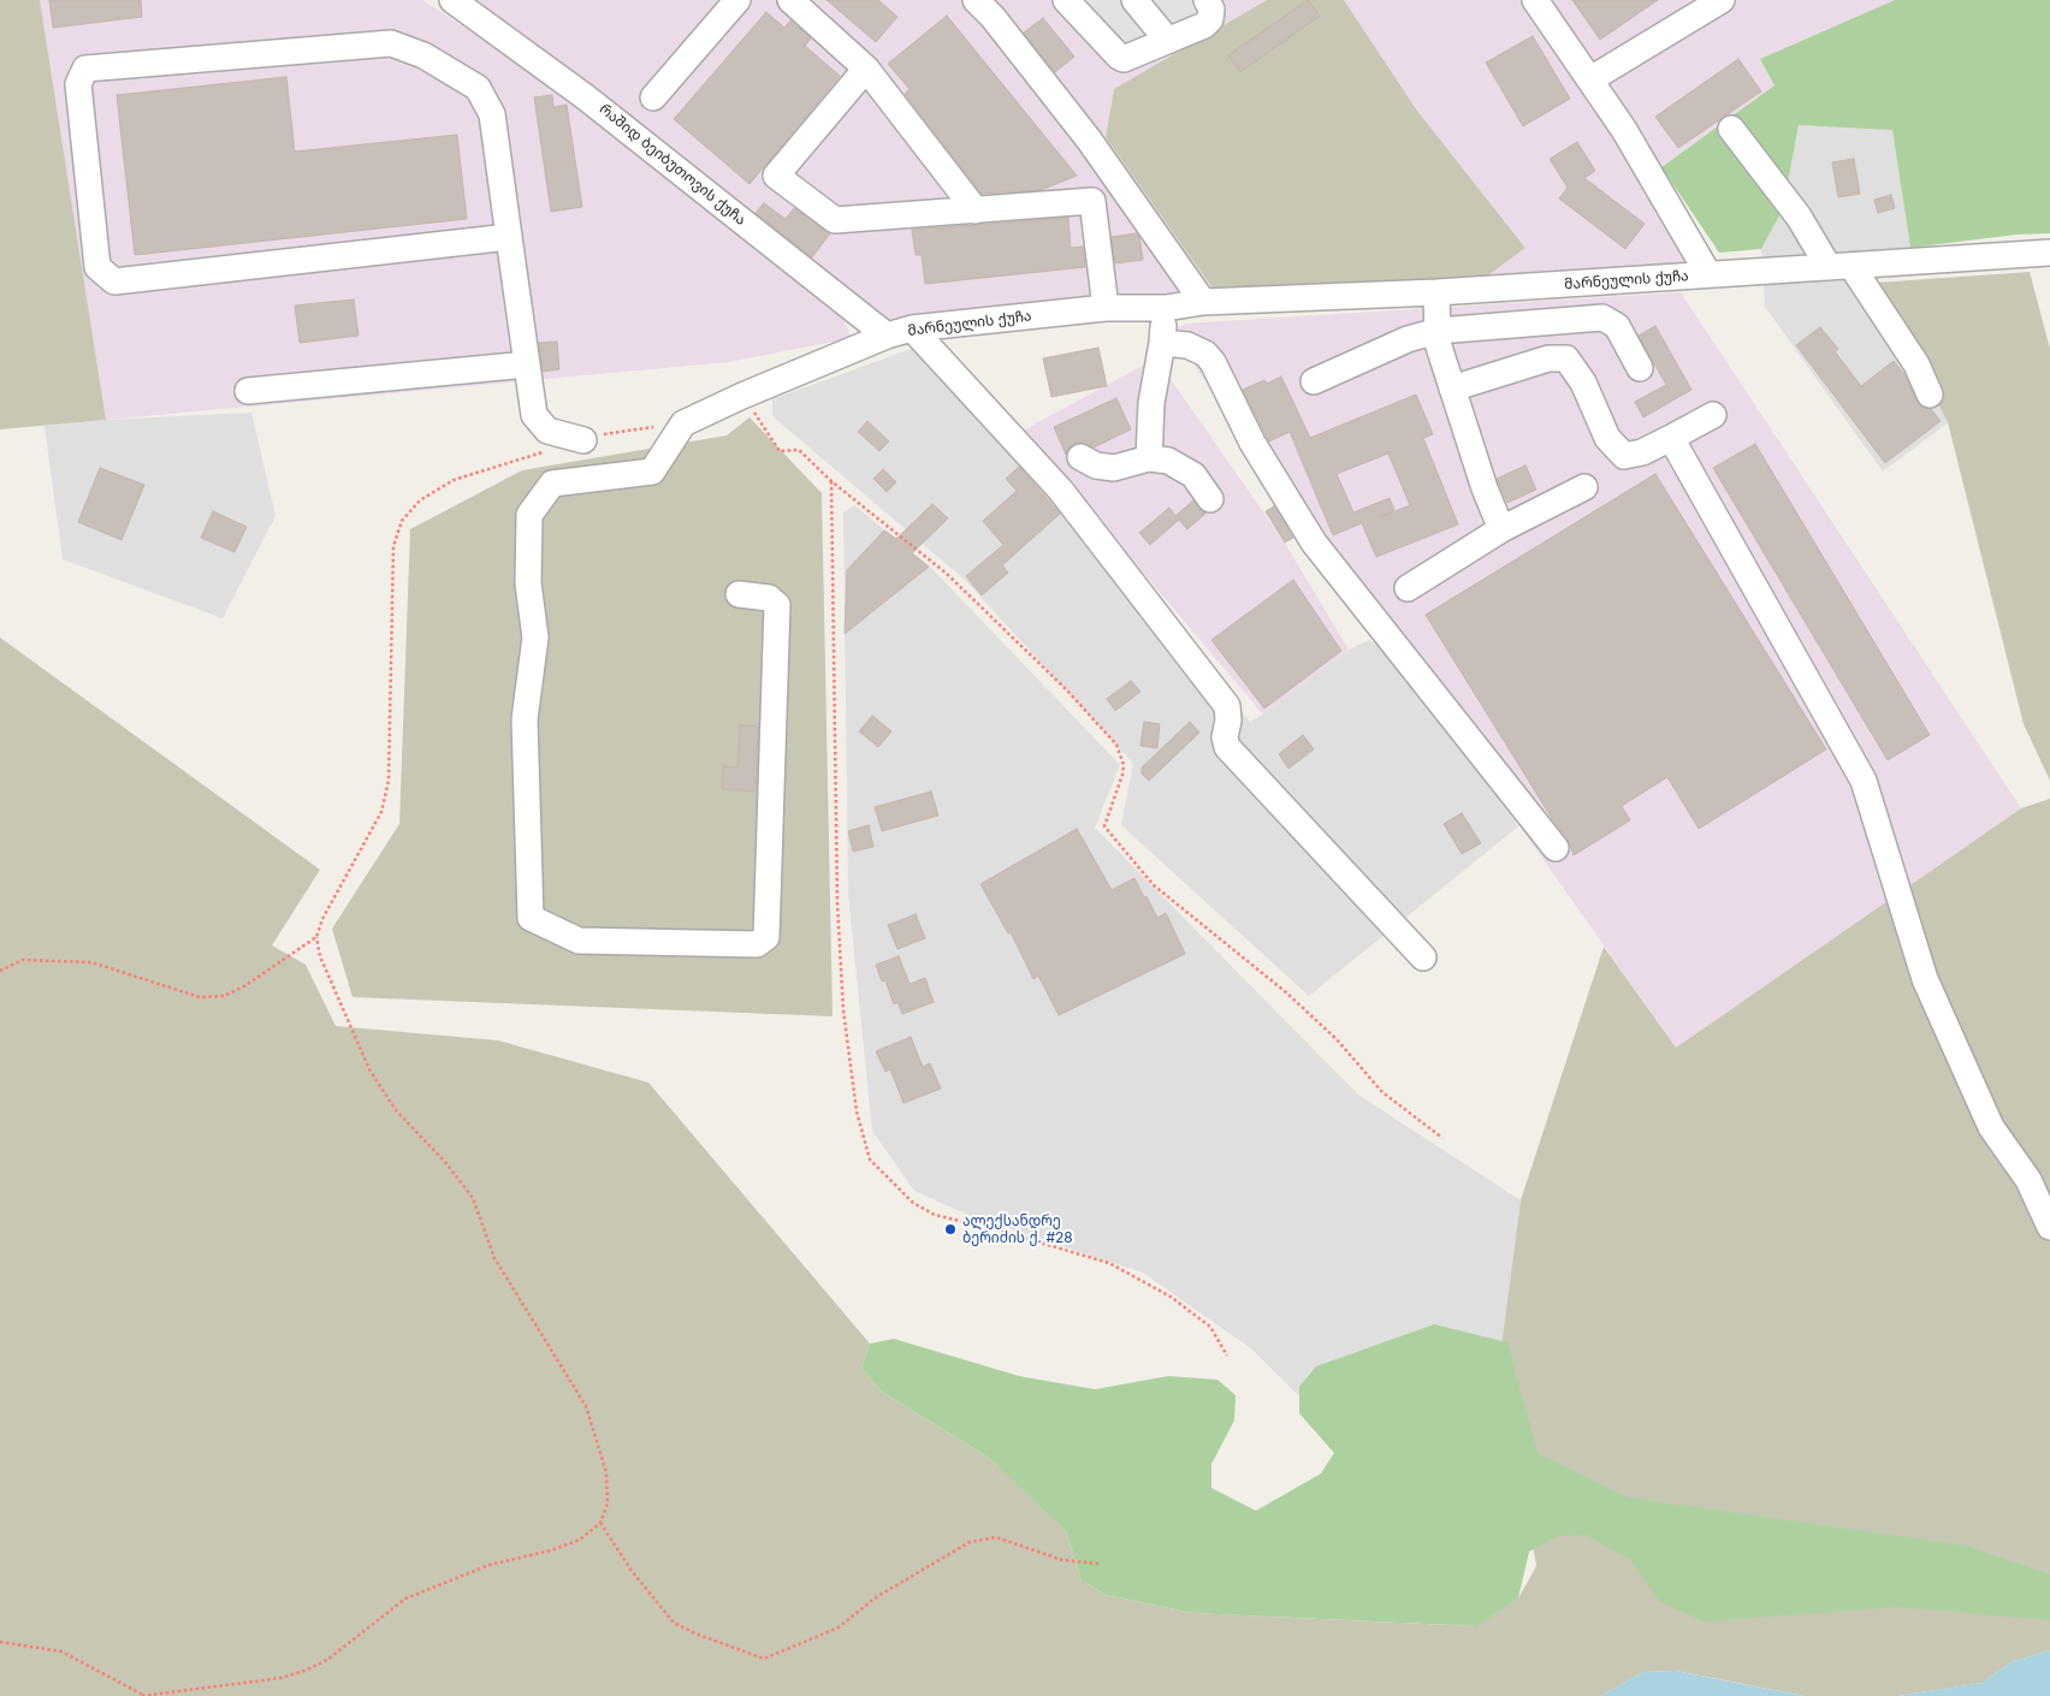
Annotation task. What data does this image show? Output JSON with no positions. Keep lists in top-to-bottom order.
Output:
{
  "streets": {
    "street": ["რაშიდ ბეიბუთოვის ქუჩა", "მარნეულის ქუჩა"]
  },
  "crossings": [
    ["რაშიდ ბეიბუთოვის ქუჩა", "მარნეულის ქუჩა"]
  ],
  "places": ["ალექსანდრე ბერიძის ქ. #28"]
}
